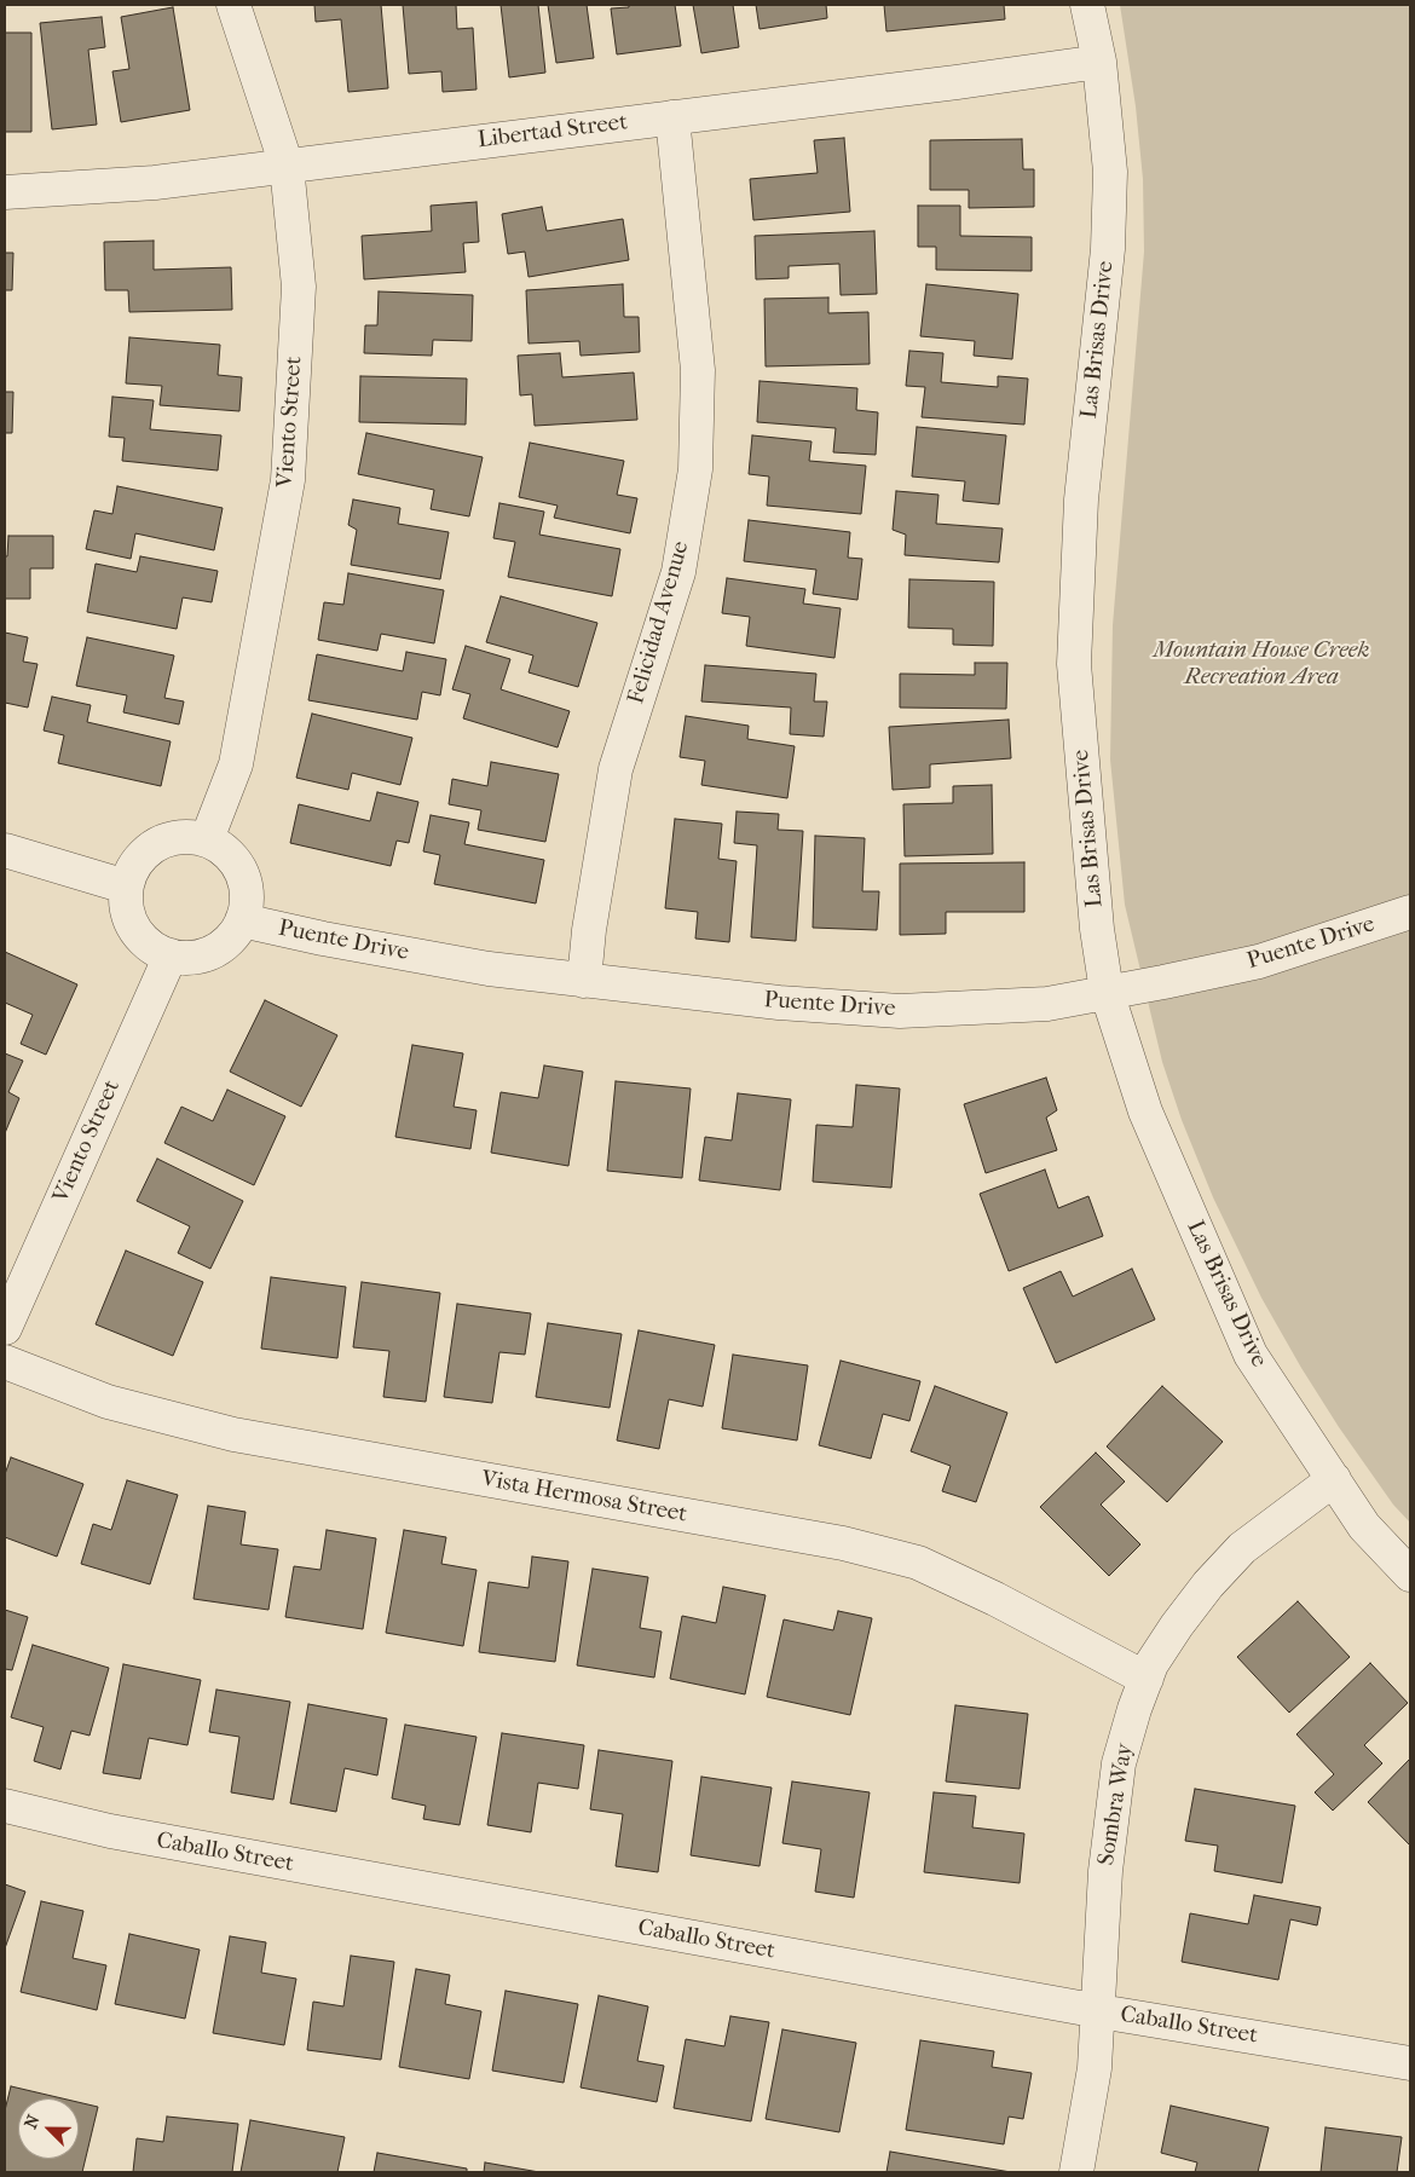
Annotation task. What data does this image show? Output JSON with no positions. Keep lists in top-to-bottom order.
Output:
{
  "streets": {
    "street": [
      "Libertad Street",
      "Las Brisas Drive",
      "Viento Street",
      "Felicidad Avenue",
      "Puente Drive",
      "Vista Hermosa Street",
      "Sombra Way",
      "Caballo Street"
    ]
  },
  "crossings": [
    ["Libertad Street", "Las Brisas Drive"],
    ["Libertad Street", "Viento Street"],
    ["Libertad Street", "Felicidad Avenue"],
    ["Las Brisas Drive", "Puente Drive"],
    ["Las Brisas Drive", "Sombra Way"],
    ["Viento Street", "Puente Drive"],
    ["Felicidad Avenue", "Puente Drive"],
    ["Vista Hermosa Street", "Sombra Way"],
    ["Sombra Way", "Caballo Street"]
  ],
  "parks": ["Mountain House Creek Recreation Area"],
  "north": "top left"
}
